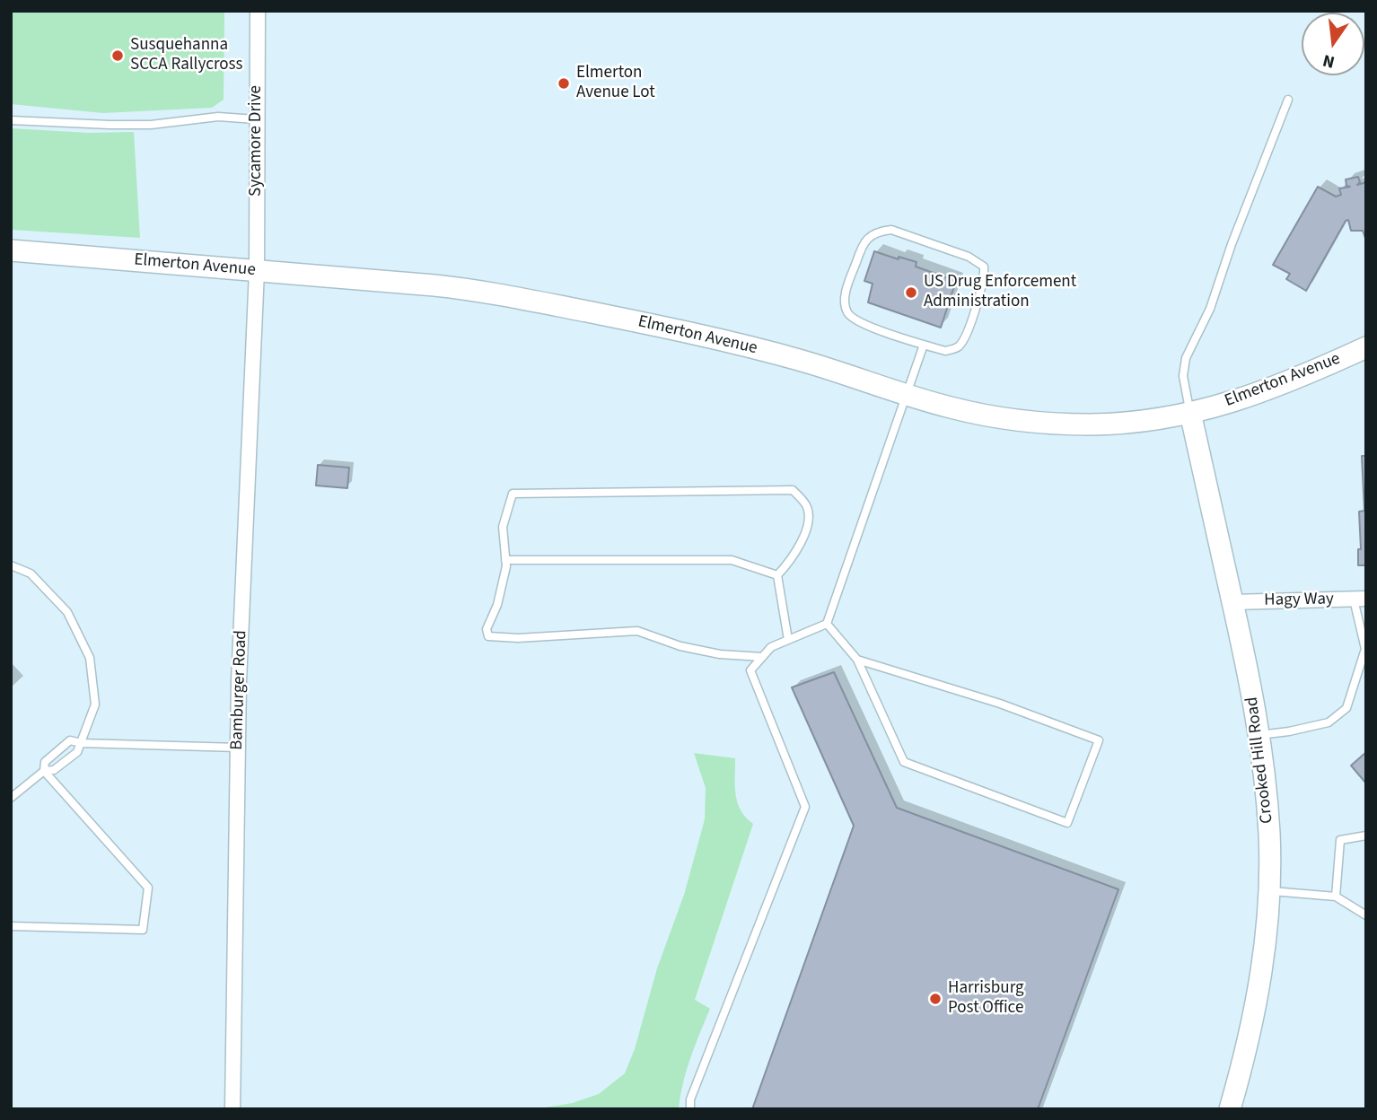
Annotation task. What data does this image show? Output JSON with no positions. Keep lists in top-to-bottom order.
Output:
{
  "streets": {
    "main road": ["Elmerton Avenue", "Crooked Hill Road"],
    "street": ["Sycamore Drive", "Hagy Way", "Bamburger Road"]
  },
  "crossings": [
    ["Sycamore Drive", "Elmerton Avenue"],
    ["Sycamore Drive", "Bamburger Road"],
    ["Elmerton Avenue", "Bamburger Road"],
    ["Elmerton Avenue", "Crooked Hill Road"],
    ["Hagy Way", "Crooked Hill Road"]
  ],
  "places": [
    "Susquehanna SCCA Rallycross",
    "Elmerton Avenue Lot",
    "US Drug Enforcement Administration",
    "Harrisburg Post Office"
  ],
  "north": "bottom"
}
